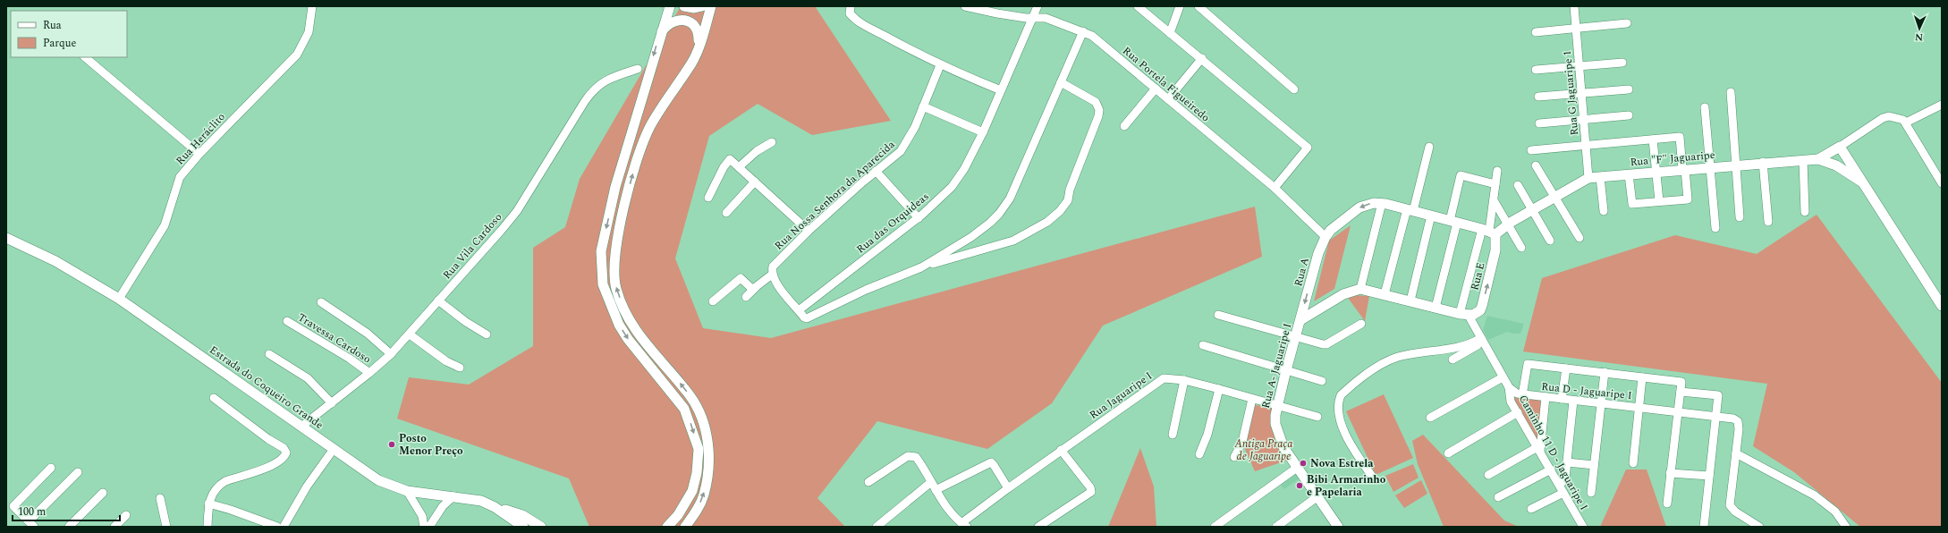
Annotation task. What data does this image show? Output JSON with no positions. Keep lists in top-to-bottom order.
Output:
{
  "streets": {
    "main road": [
      "Rua \"F\" Jaguaripe",
      "Rua A",
      "Rua E",
      "Rua A- Jaguaripe I",
      "Estrada do Coqueiro Grande"
    ],
    "street": [
      "Rua Portela Figueiredo",
      "Rua G Jaguaripe 1",
      "Rua Heráclito",
      "Rua Nossa Senhora da Aparecida",
      "Rua das Orquideas",
      "Rua Vila Cardoso",
      "Travessa Cardoso",
      "Rua D - Jaguaripe I",
      "Rua Jaguaripe I",
      "Caminho 11 D - Jaguaripe I"
    ]
  },
  "crossings": [
    ["Rua Portela Figueiredo", "Rua das Orquideas"],
    ["Rua Portela Figueiredo", "Rua A"],
    ["Rua G Jaguaripe 1", "Rua \"F\" Jaguaripe"],
    ["Rua Heráclito", "Estrada do Coqueiro Grande"],
    ["Rua \"F\" Jaguaripe", "Rua A"],
    ["Rua \"F\" Jaguaripe", "Rua E"],
    ["Rua Vila Cardoso", "Travessa Cardoso"],
    ["Rua Vila Cardoso", "Estrada do Coqueiro Grande"],
    ["Rua A", "Rua E"],
    ["Rua A", "Rua A- Jaguaripe I"],
    ["Rua E", "Rua D - Jaguaripe I"],
    ["Rua A- Jaguaripe I", "Rua Jaguaripe I"],
    ["Rua D - Jaguaripe I", "Caminho 11 D - Jaguaripe I"]
  ],
  "one_way": ["Rua A", "Rua E"],
  "parks": ["Antiga Praça de Jaguaripe"],
  "places": ["Posto Menor Preço", "Nova Estrela", "Bibi Armarinho e Papelaria"],
  "legend": ["Rua", "Parque"],
  "scale_bar": "100 m",
  "north": "bottom"
}
